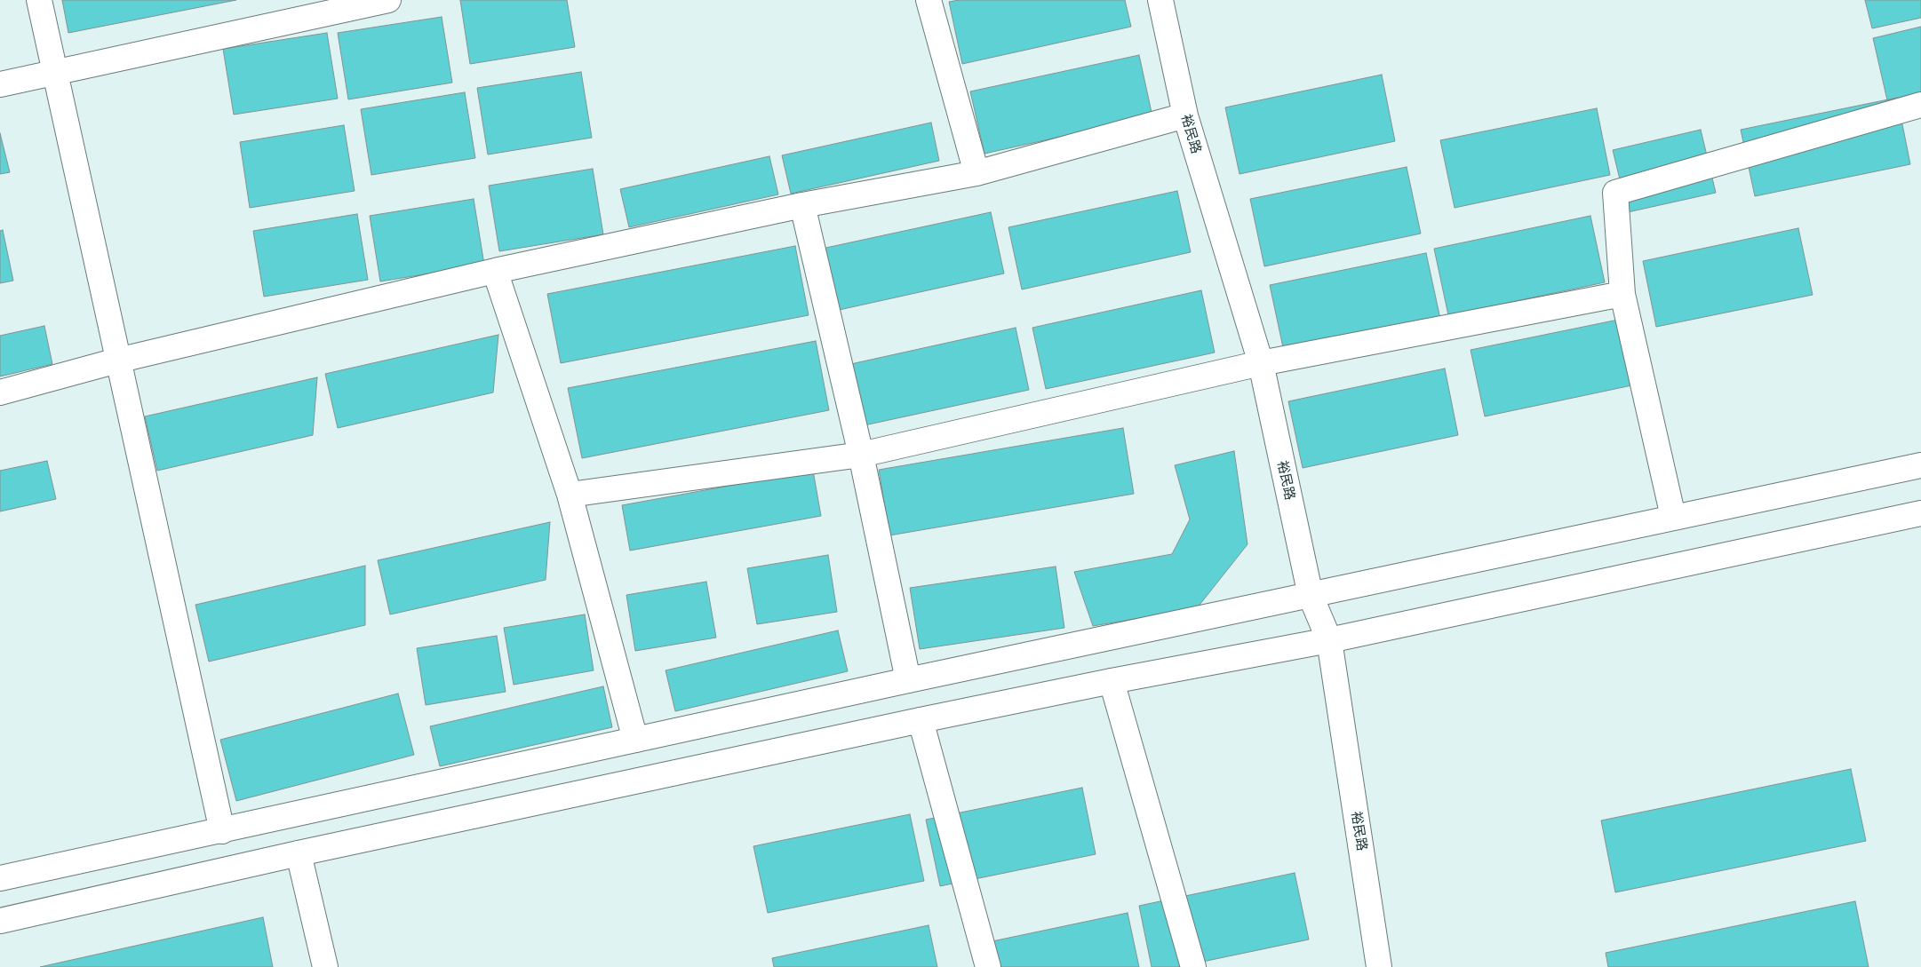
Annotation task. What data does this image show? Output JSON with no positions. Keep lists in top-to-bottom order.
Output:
{
  "streets": {
    "street": ["裕民路"]
  }
}
